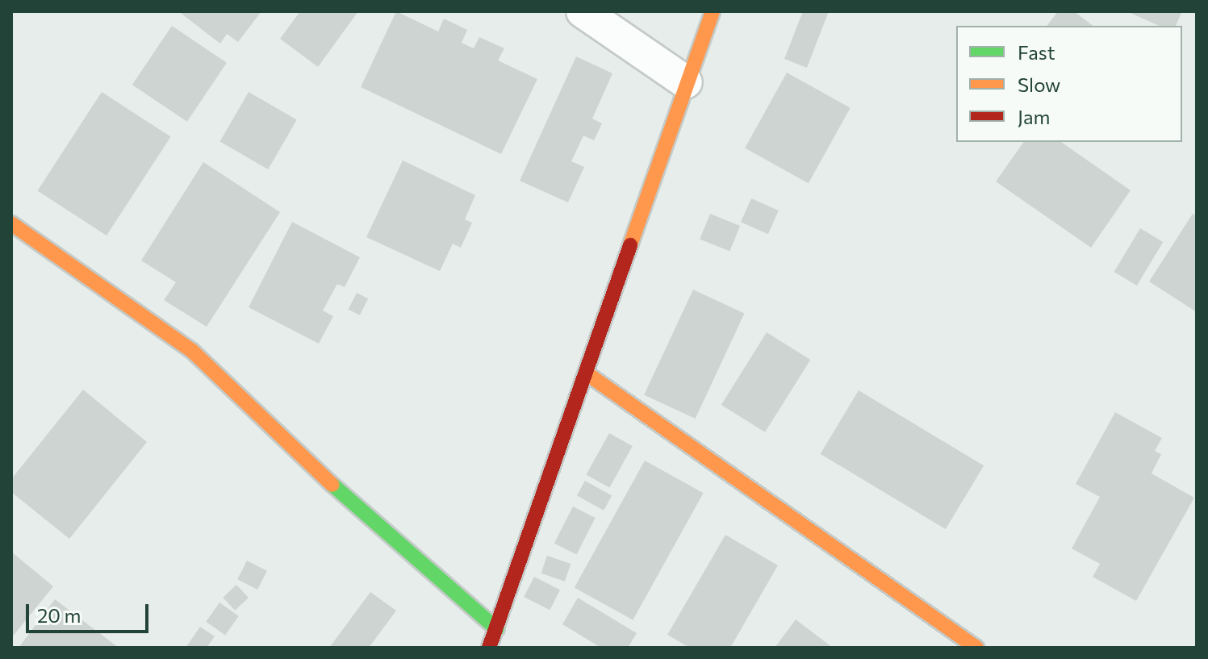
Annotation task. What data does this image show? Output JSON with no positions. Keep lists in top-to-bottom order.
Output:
{
  "legend": ["Fast", "Slow", "Jam"],
  "scale_bar": "20 m"
}
